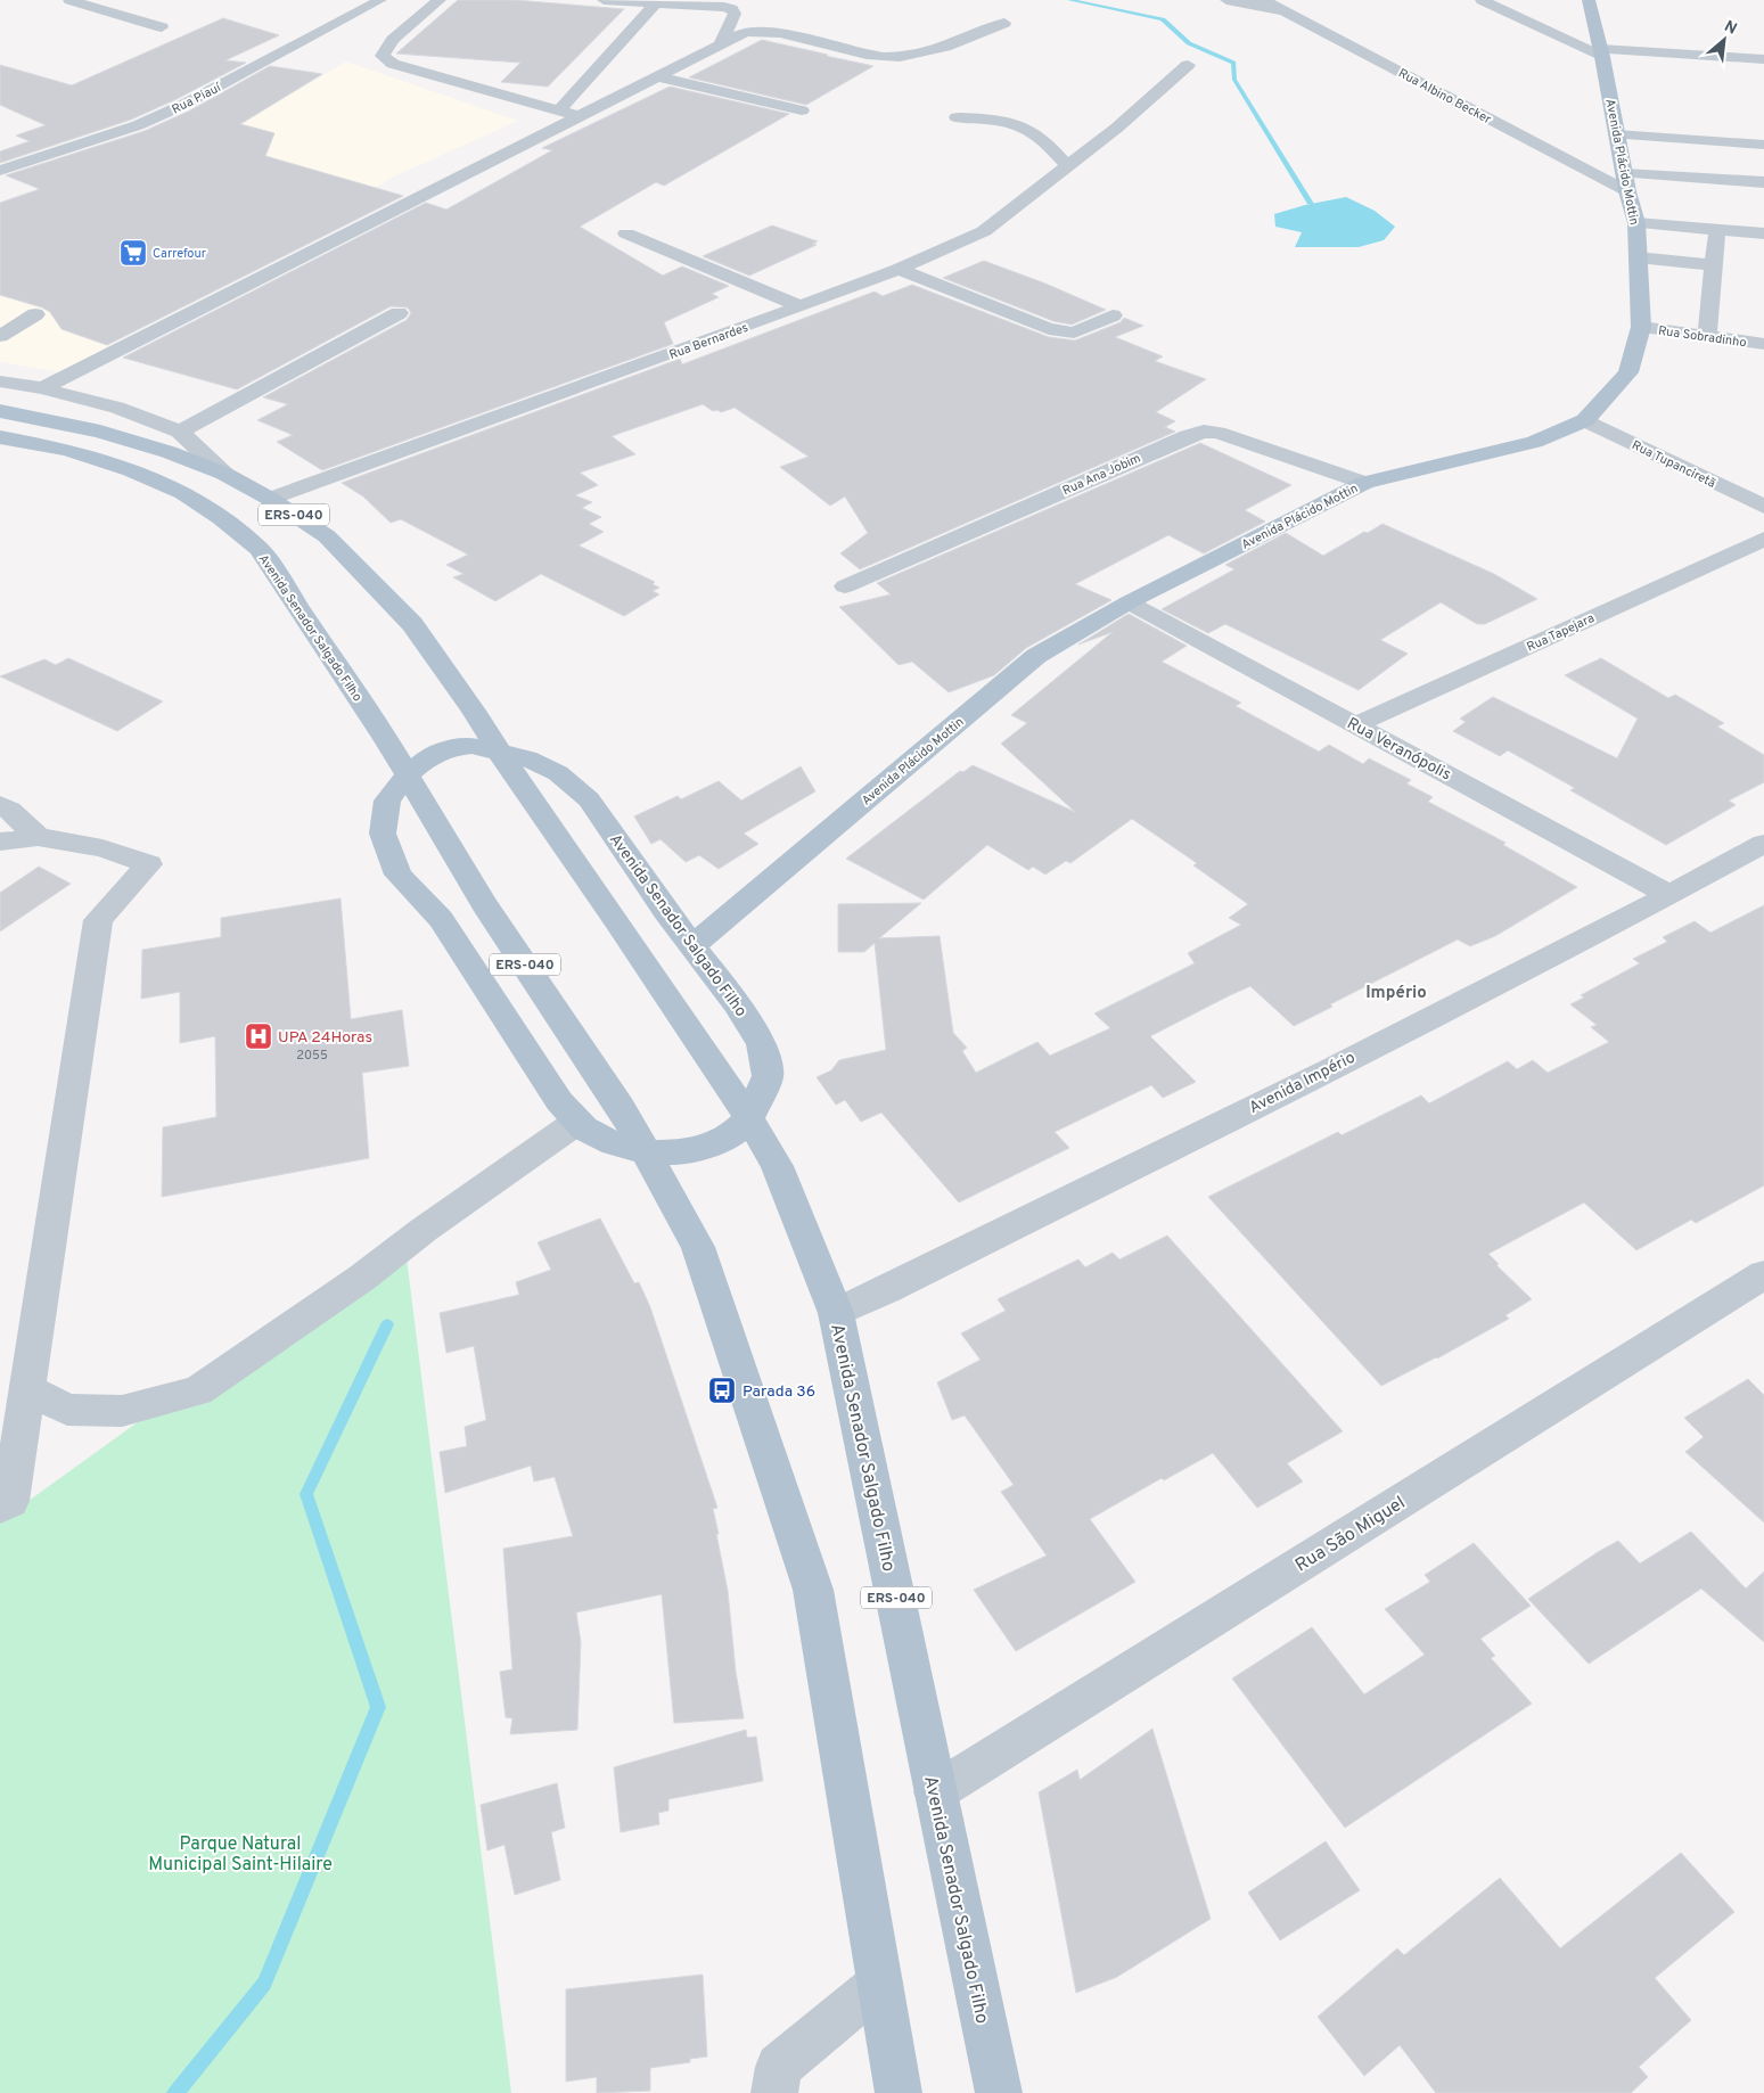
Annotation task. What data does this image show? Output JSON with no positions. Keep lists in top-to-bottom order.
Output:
{
  "streets": {
    "main road": ["Avenida Plácido Mottin", "ERS-040", "Avenida Senador Salgado Filho"],
    "street": [
      "Rua Albino Becker",
      "Rua Piauí",
      "Rua Sobradinho",
      "Rua Bernardes",
      "Rua Tupanciretã",
      "Rua Ana Jobim",
      "Rua Tapejara",
      "Rua Veranópolis",
      "Avenida Império",
      "Rua São Miguel"
    ]
  },
  "crossings": [
    ["Rua Albino Becker", "Avenida Plácido Mottin"],
    ["Avenida Plácido Mottin", "Rua Sobradinho"],
    ["Avenida Plácido Mottin", "Rua Tupanciretã"],
    ["Avenida Plácido Mottin", "Rua Ana Jobim"],
    ["Avenida Plácido Mottin", "Avenida Senador Salgado Filho"],
    ["Avenida Plácido Mottin", "Rua Veranópolis"],
    ["Rua Bernardes", "Avenida Senador Salgado Filho"],
    ["Avenida Senador Salgado Filho", "Avenida Império"],
    ["Avenida Senador Salgado Filho", "Rua São Miguel"],
    ["Rua Tapejara", "Rua Veranópolis"],
    ["Rua Veranópolis", "Avenida Império"]
  ],
  "districts": ["Império"],
  "parks": ["Parque Natural Municipal Saint-Hilaire"],
  "places": {
    "supermarket": ["Carrefour"],
    "hospital": ["UPA 24Horas"],
    "bus stop": ["Parada 36"]
  },
  "house_numbers": ["2055"],
  "north": "top right"
}
